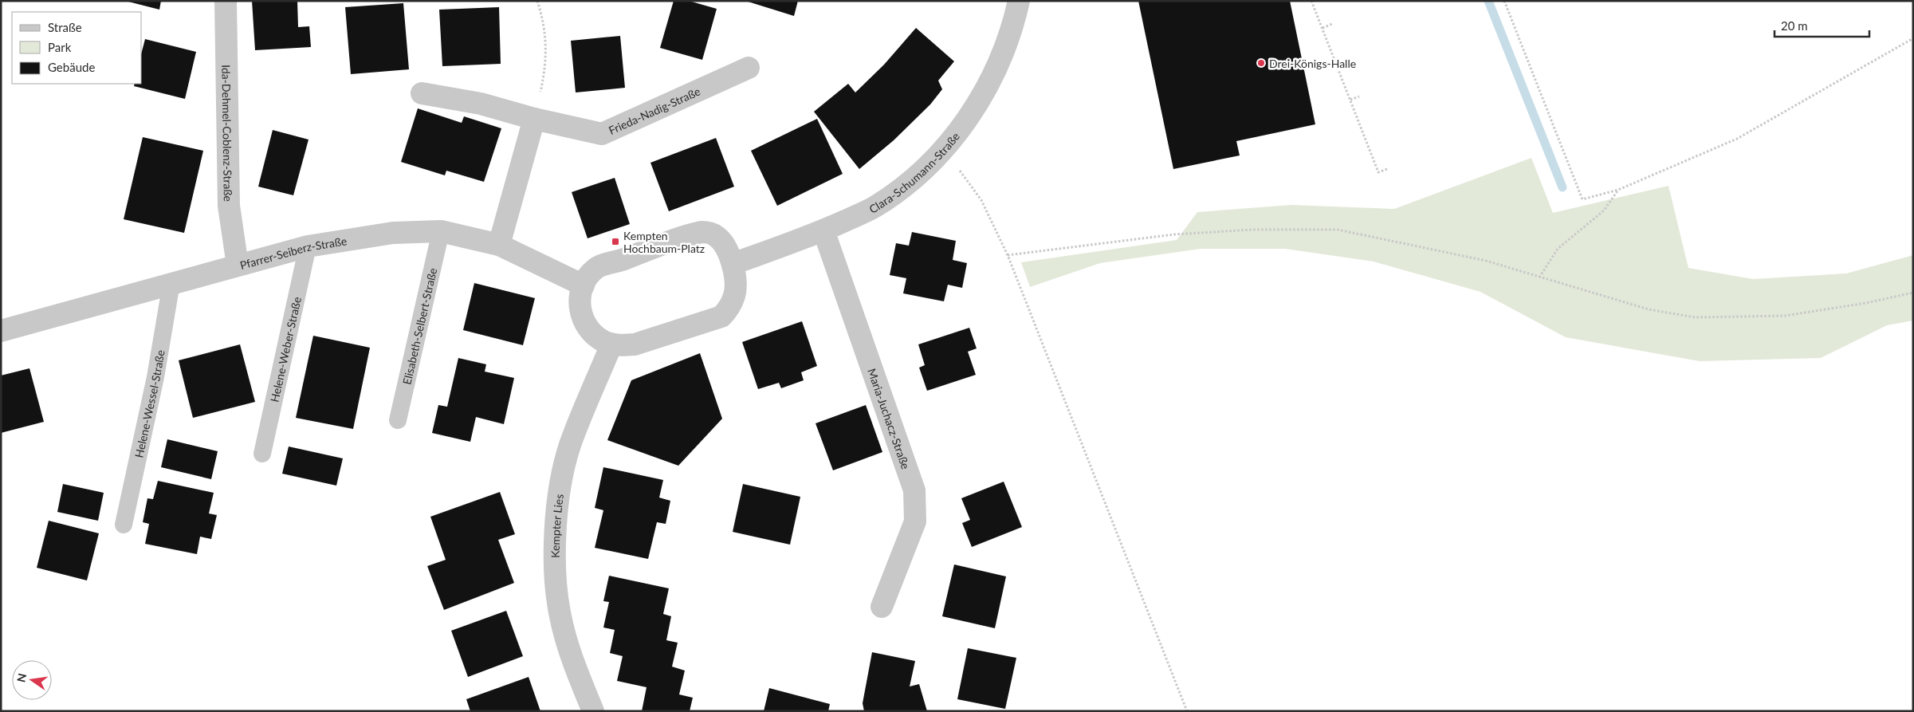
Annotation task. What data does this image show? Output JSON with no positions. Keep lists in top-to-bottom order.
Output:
{
  "streets": {
    "street": [
      "Frieda-Nadig-Straße",
      "Ida-Dehmel-Coblenz-Straße",
      "Clara-Schumann-Straße",
      "Pfarrer-Seiberz-Straße",
      "Maria-Juchacz-Straße",
      "Kempter Lies"
    ],
    "lane": ["Elisabeth-Selbert-Straße", "Helene-Weber-Straße", "Helene-Wessel-Straße"]
  },
  "crossings": [
    ["Ida-Dehmel-Coblenz-Straße", "Pfarrer-Seiberz-Straße"],
    ["Clara-Schumann-Straße", "Maria-Juchacz-Straße"],
    ["Pfarrer-Seiberz-Straße", "Elisabeth-Selbert-Straße"],
    ["Pfarrer-Seiberz-Straße", "Helene-Weber-Straße"],
    ["Pfarrer-Seiberz-Straße", "Helene-Wessel-Straße"]
  ],
  "places": {
    "other": ["Drei-Königs-Halle"],
    "transit": ["Kempten Hochbaum-Platz"]
  },
  "legend": ["Straße", "Park", "Gebäude"],
  "scale_bar": "20 m",
  "north": "left"
}
